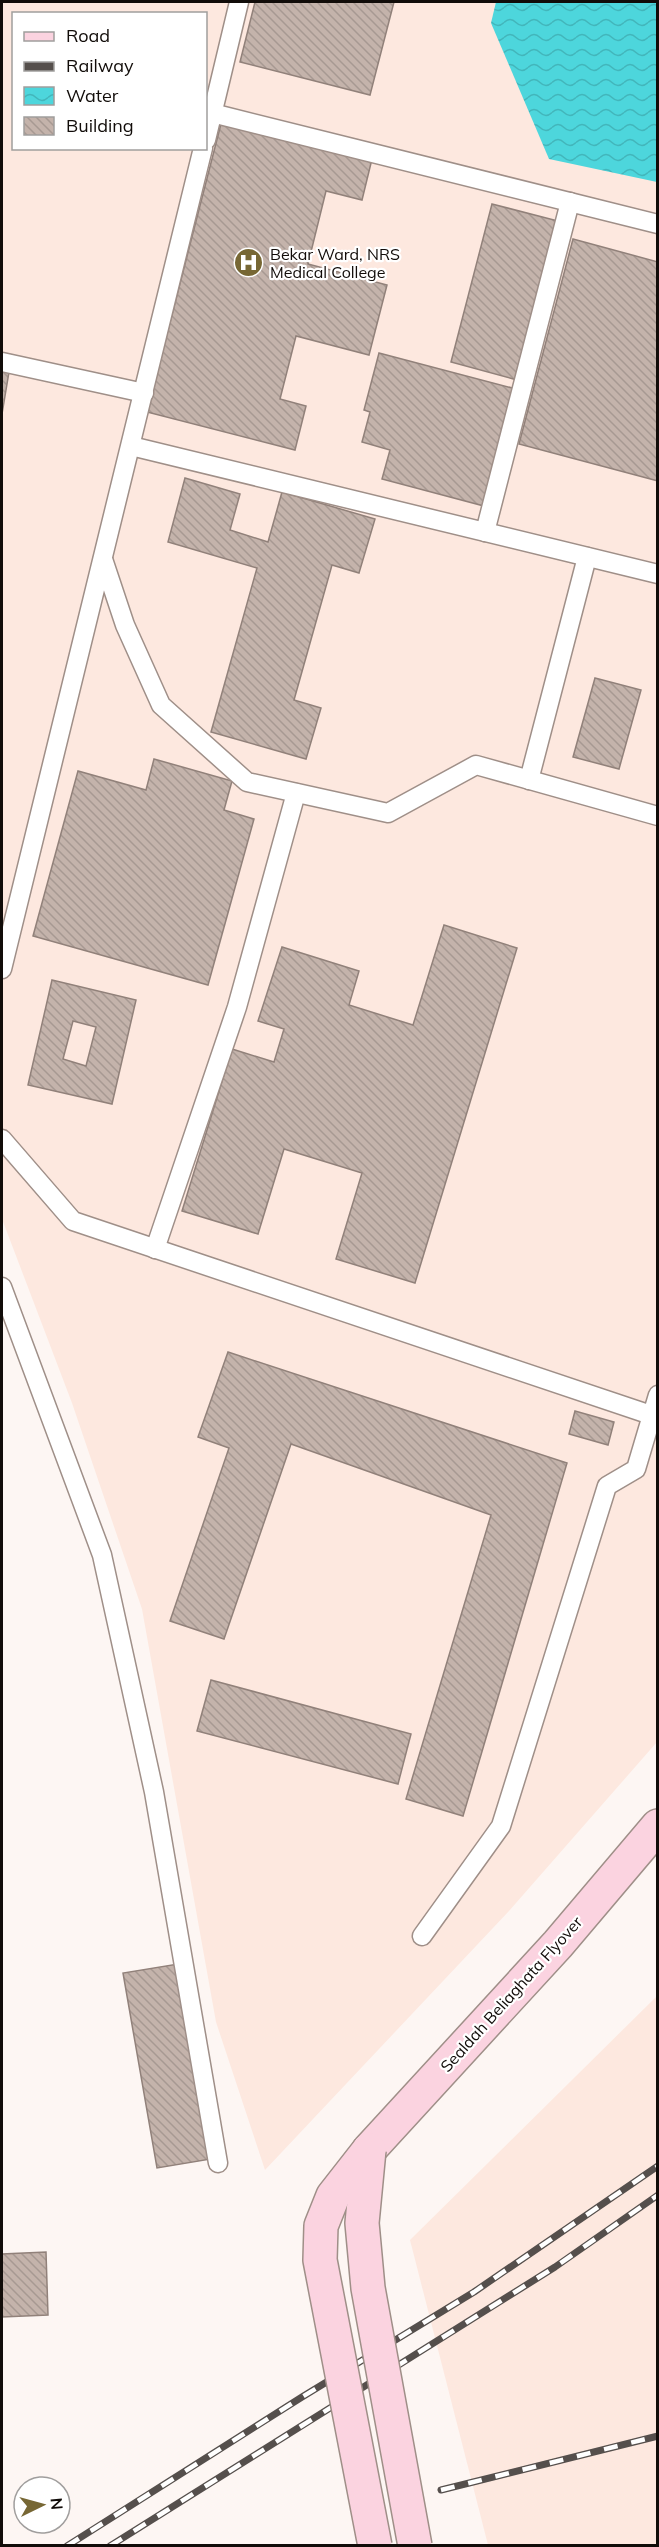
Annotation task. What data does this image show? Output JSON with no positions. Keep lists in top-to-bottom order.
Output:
{
  "streets": {
    "main road": ["Sealdah Beliaghata Flyover"]
  },
  "places": {
    "hospital": ["Bekar Ward, NRS Medical College"]
  },
  "legend": [
    "Road",
    "Railway",
    "Water",
    "Building"
  ],
  "north": "right"
}
